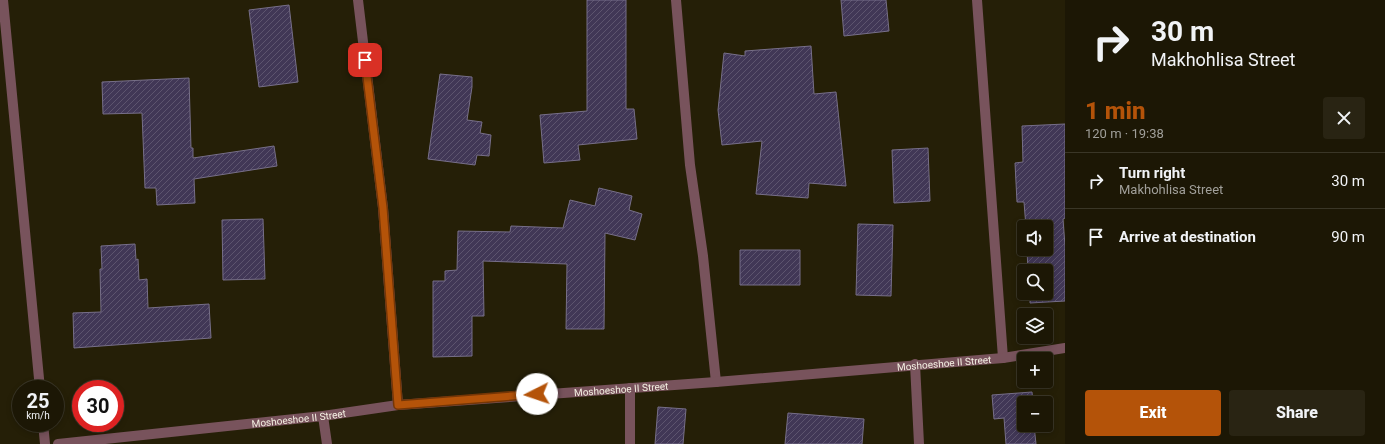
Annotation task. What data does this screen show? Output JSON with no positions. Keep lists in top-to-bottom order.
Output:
{
  "streets": {
    "street": ["Moshoeshoe II Street"]
  },
  "page": {
    "turn": ["30 m", "Makhohlisa Street"],
    "heading": ["1 min", "120 m · 19:38"],
    "list": [
      {
        "name": "Turn right",
        "note": "Makhohlisa Street",
        "value": "30 m"
      },
      {
        "name": "Arrive at destination",
        "value": "90 m"
      }
    ],
    "map_buttons": ["+", "−"],
    "speed": "25 km/h",
    "limit": "30",
    "buttons": ["Exit", "Share"]
  }
}
